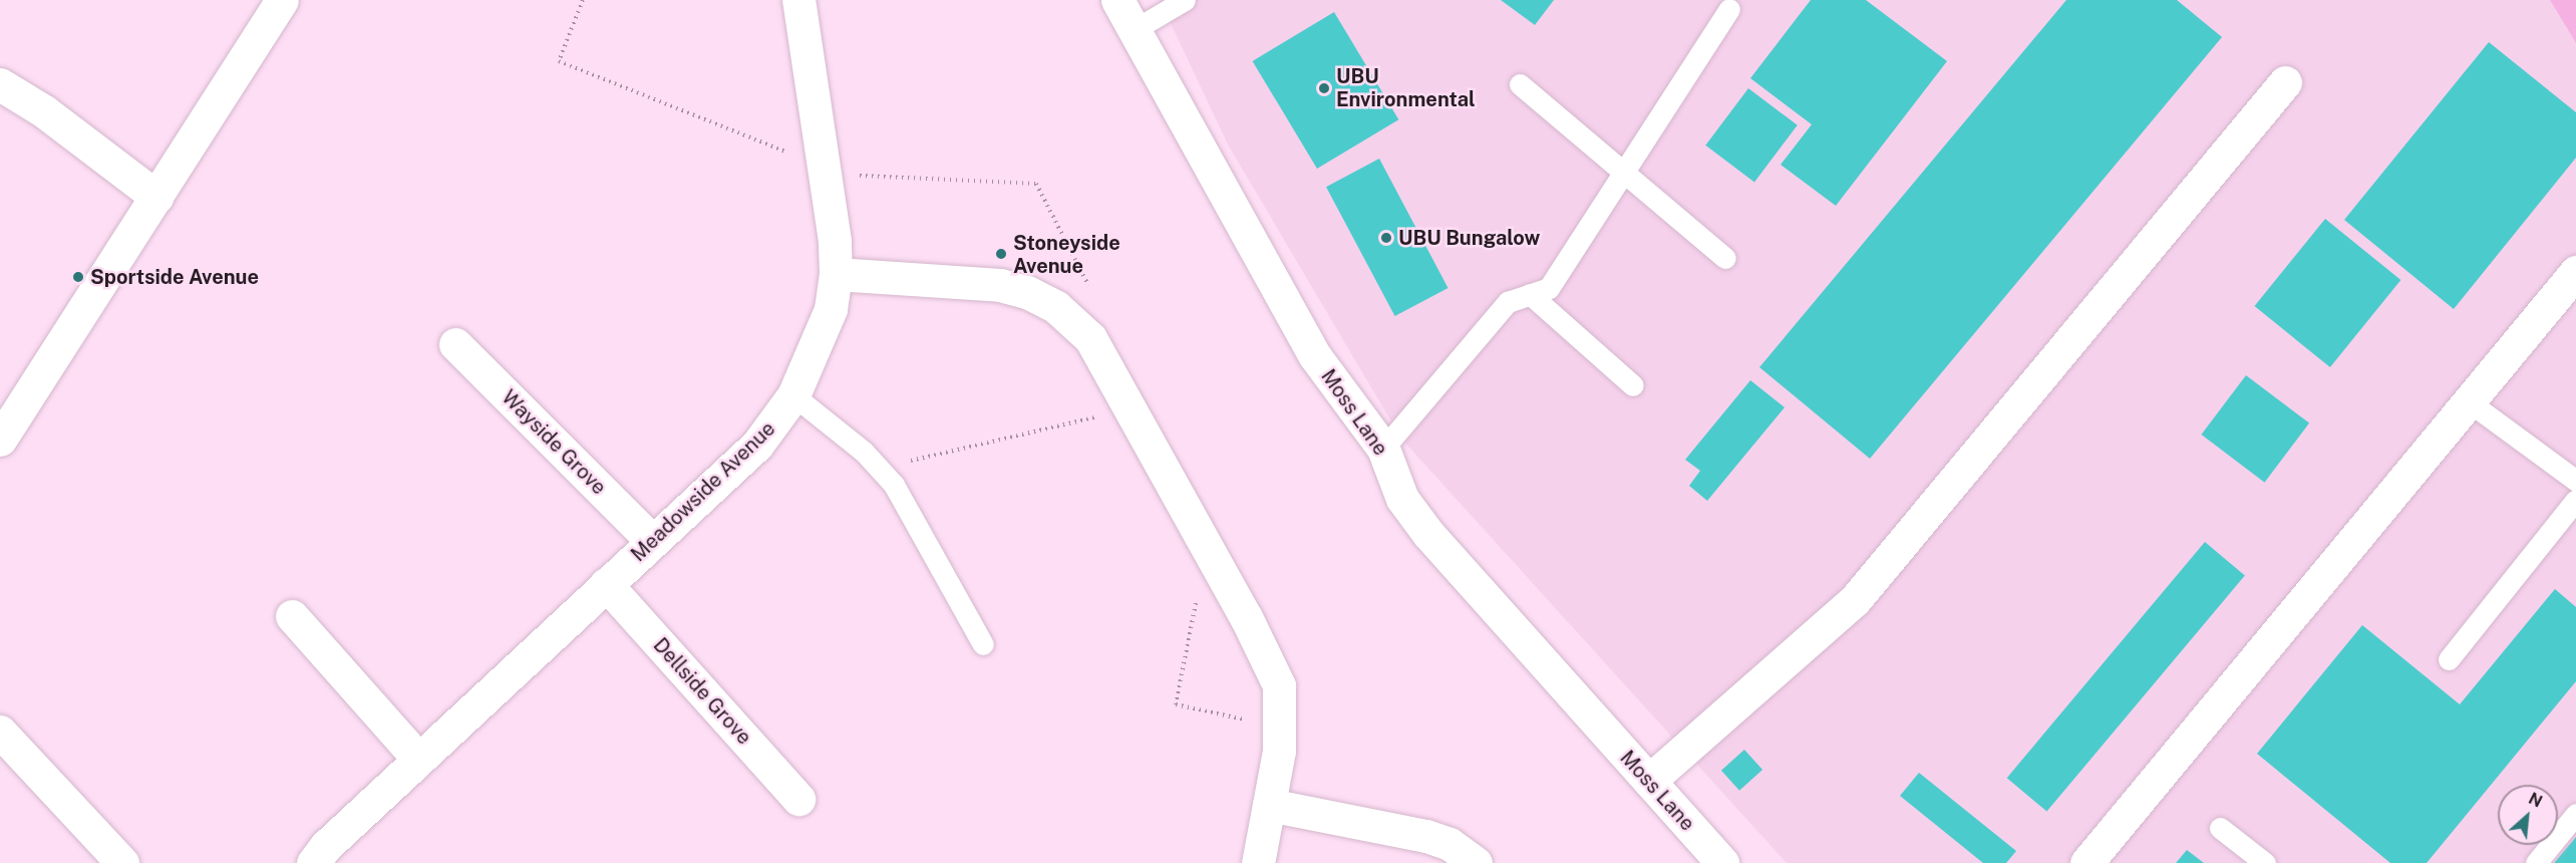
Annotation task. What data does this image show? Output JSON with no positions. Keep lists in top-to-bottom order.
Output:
{
  "streets": {
    "street": [
      "Moss Lane",
      "Wayside Grove",
      "Meadowside Avenue",
      "Dellside Grove"
    ]
  },
  "crossings": [
    ["Wayside Grove", "Meadowside Avenue"],
    ["Meadowside Avenue", "Dellside Grove"]
  ],
  "places": [
    "UBU Environmental",
    "UBU Bungalow",
    "Stoneyside Avenue",
    "Sportside Avenue"
  ],
  "north": "top right"
}
